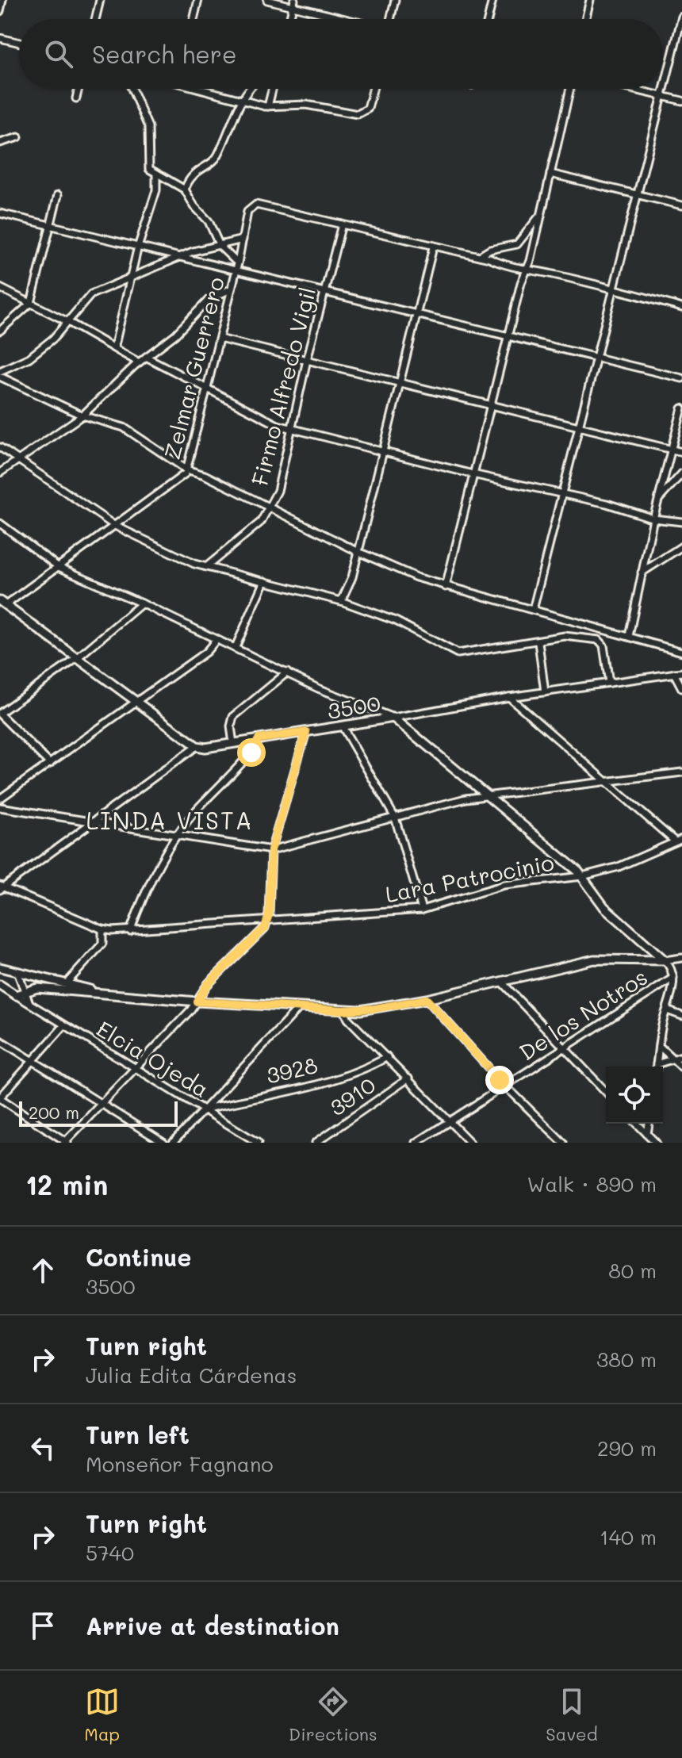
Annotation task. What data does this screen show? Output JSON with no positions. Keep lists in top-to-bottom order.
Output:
{
  "streets": {
    "street": [
      "Zelmar Guerrero",
      "Firmo Alfredo Vigil",
      "3500",
      "Lara Patrocinio",
      "De los Notros",
      "Elcia Ojeda",
      "3928",
      "3910"
    ]
  },
  "crossings": [
    ["Zelmar Guerrero", "Firmo Alfredo Vigil"],
    ["Elcia Ojeda", "3928"]
  ],
  "districts": ["LINDA VISTA"],
  "scale_bar": "200 m",
  "page": {
    "search": "Search here",
    "scale": "200 m",
    "heading": ["12 min", "Walk · 890 m"],
    "list": [
      ["Continue", "3500", "80 m"],
      ["Turn right", "Julia Edita Cárdenas", "380 m"],
      ["Turn left", "Monseñor Fagnano", "290 m"],
      ["Turn right", "5740", "140 m"],
      "Arrive at destination"
    ],
    "nav": ["Map", "Directions", "Saved"]
  }
}
